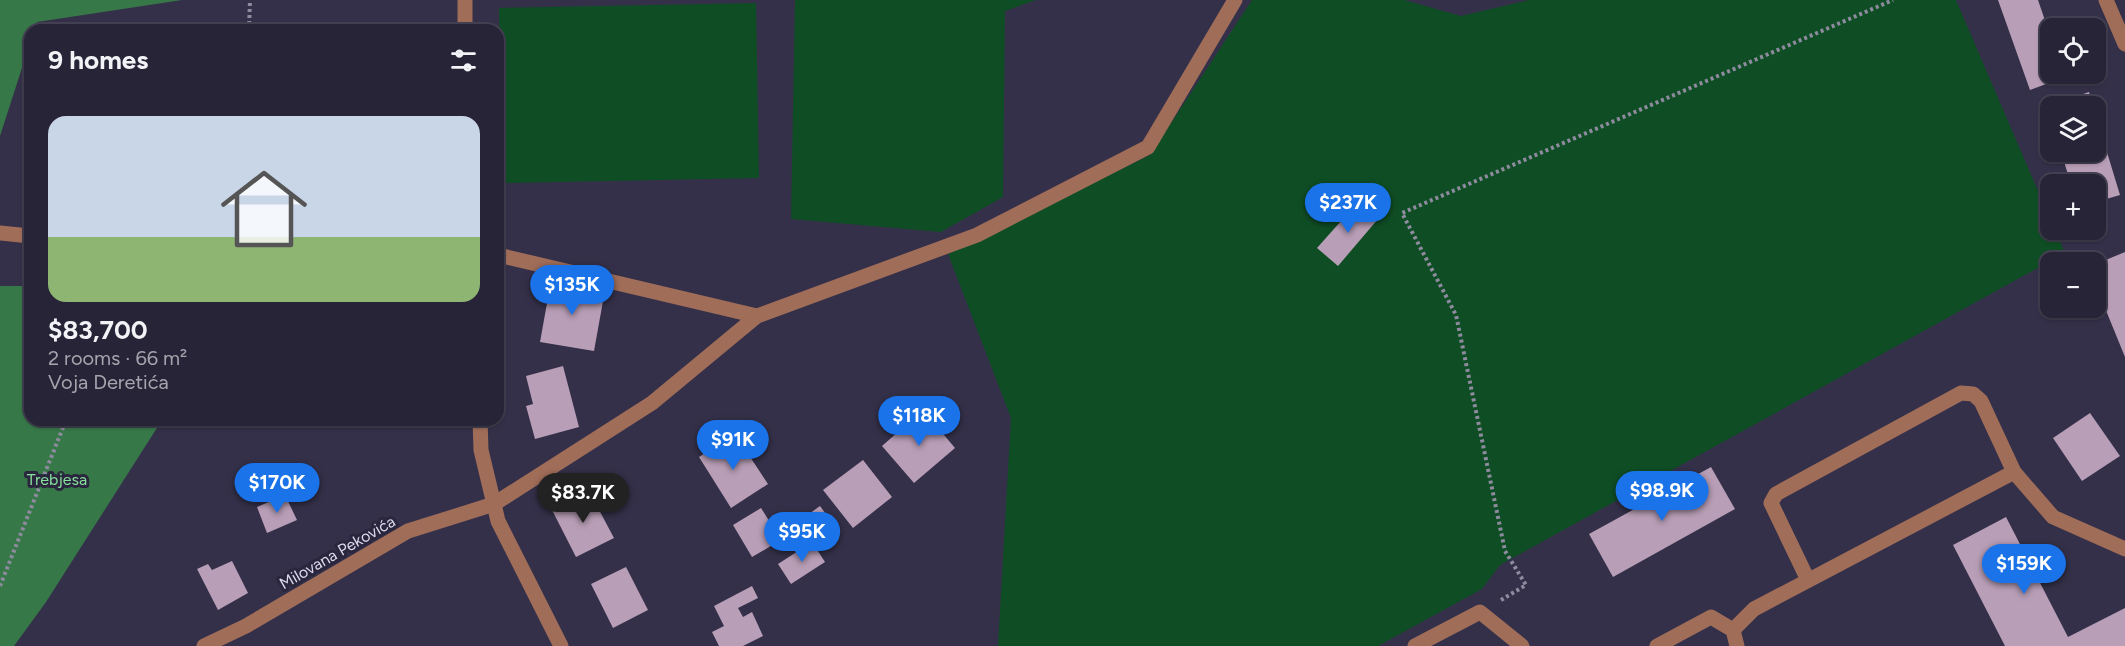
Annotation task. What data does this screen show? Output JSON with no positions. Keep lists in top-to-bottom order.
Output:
{
  "streets": {
    "street": ["Milovana Pekovića"]
  },
  "parks": ["Trebjesa"],
  "page": {
    "map_buttons": ["+", "−"],
    "heading": "9 homes",
    "list": [
      {
        "name": "$83,700",
        "note": "2 rooms · 66 m² · Voja Deretića"
      }
    ],
    "price": [
      "$237K",
      "$135K",
      "$118K",
      "$91K",
      "$170K",
      "$98.9K",
      "$83.7K",
      "$95K",
      "$159K"
    ]
  }
}
